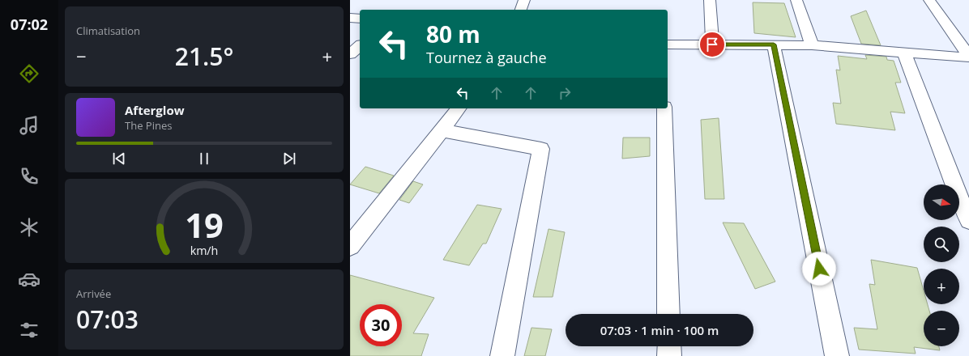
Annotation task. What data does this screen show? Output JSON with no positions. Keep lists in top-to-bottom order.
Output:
{
  "north": "right",
  "page": {
    "tabs": "07:02",
    "tile": [
      "Climatisation",
      ["Arrivée", "07:03"]
    ],
    "turn": ["80 m", "Tournez à gauche"],
    "heat": ["−", "21.5°", "+"],
    "song": ["Afterglow", "The Pines"],
    "map_buttons": ["+", "−"],
    "limit": "30",
    "trip": "07:03 · 1 min · 100 m",
    "gauge": ["19", "km/h"]
  }
}
